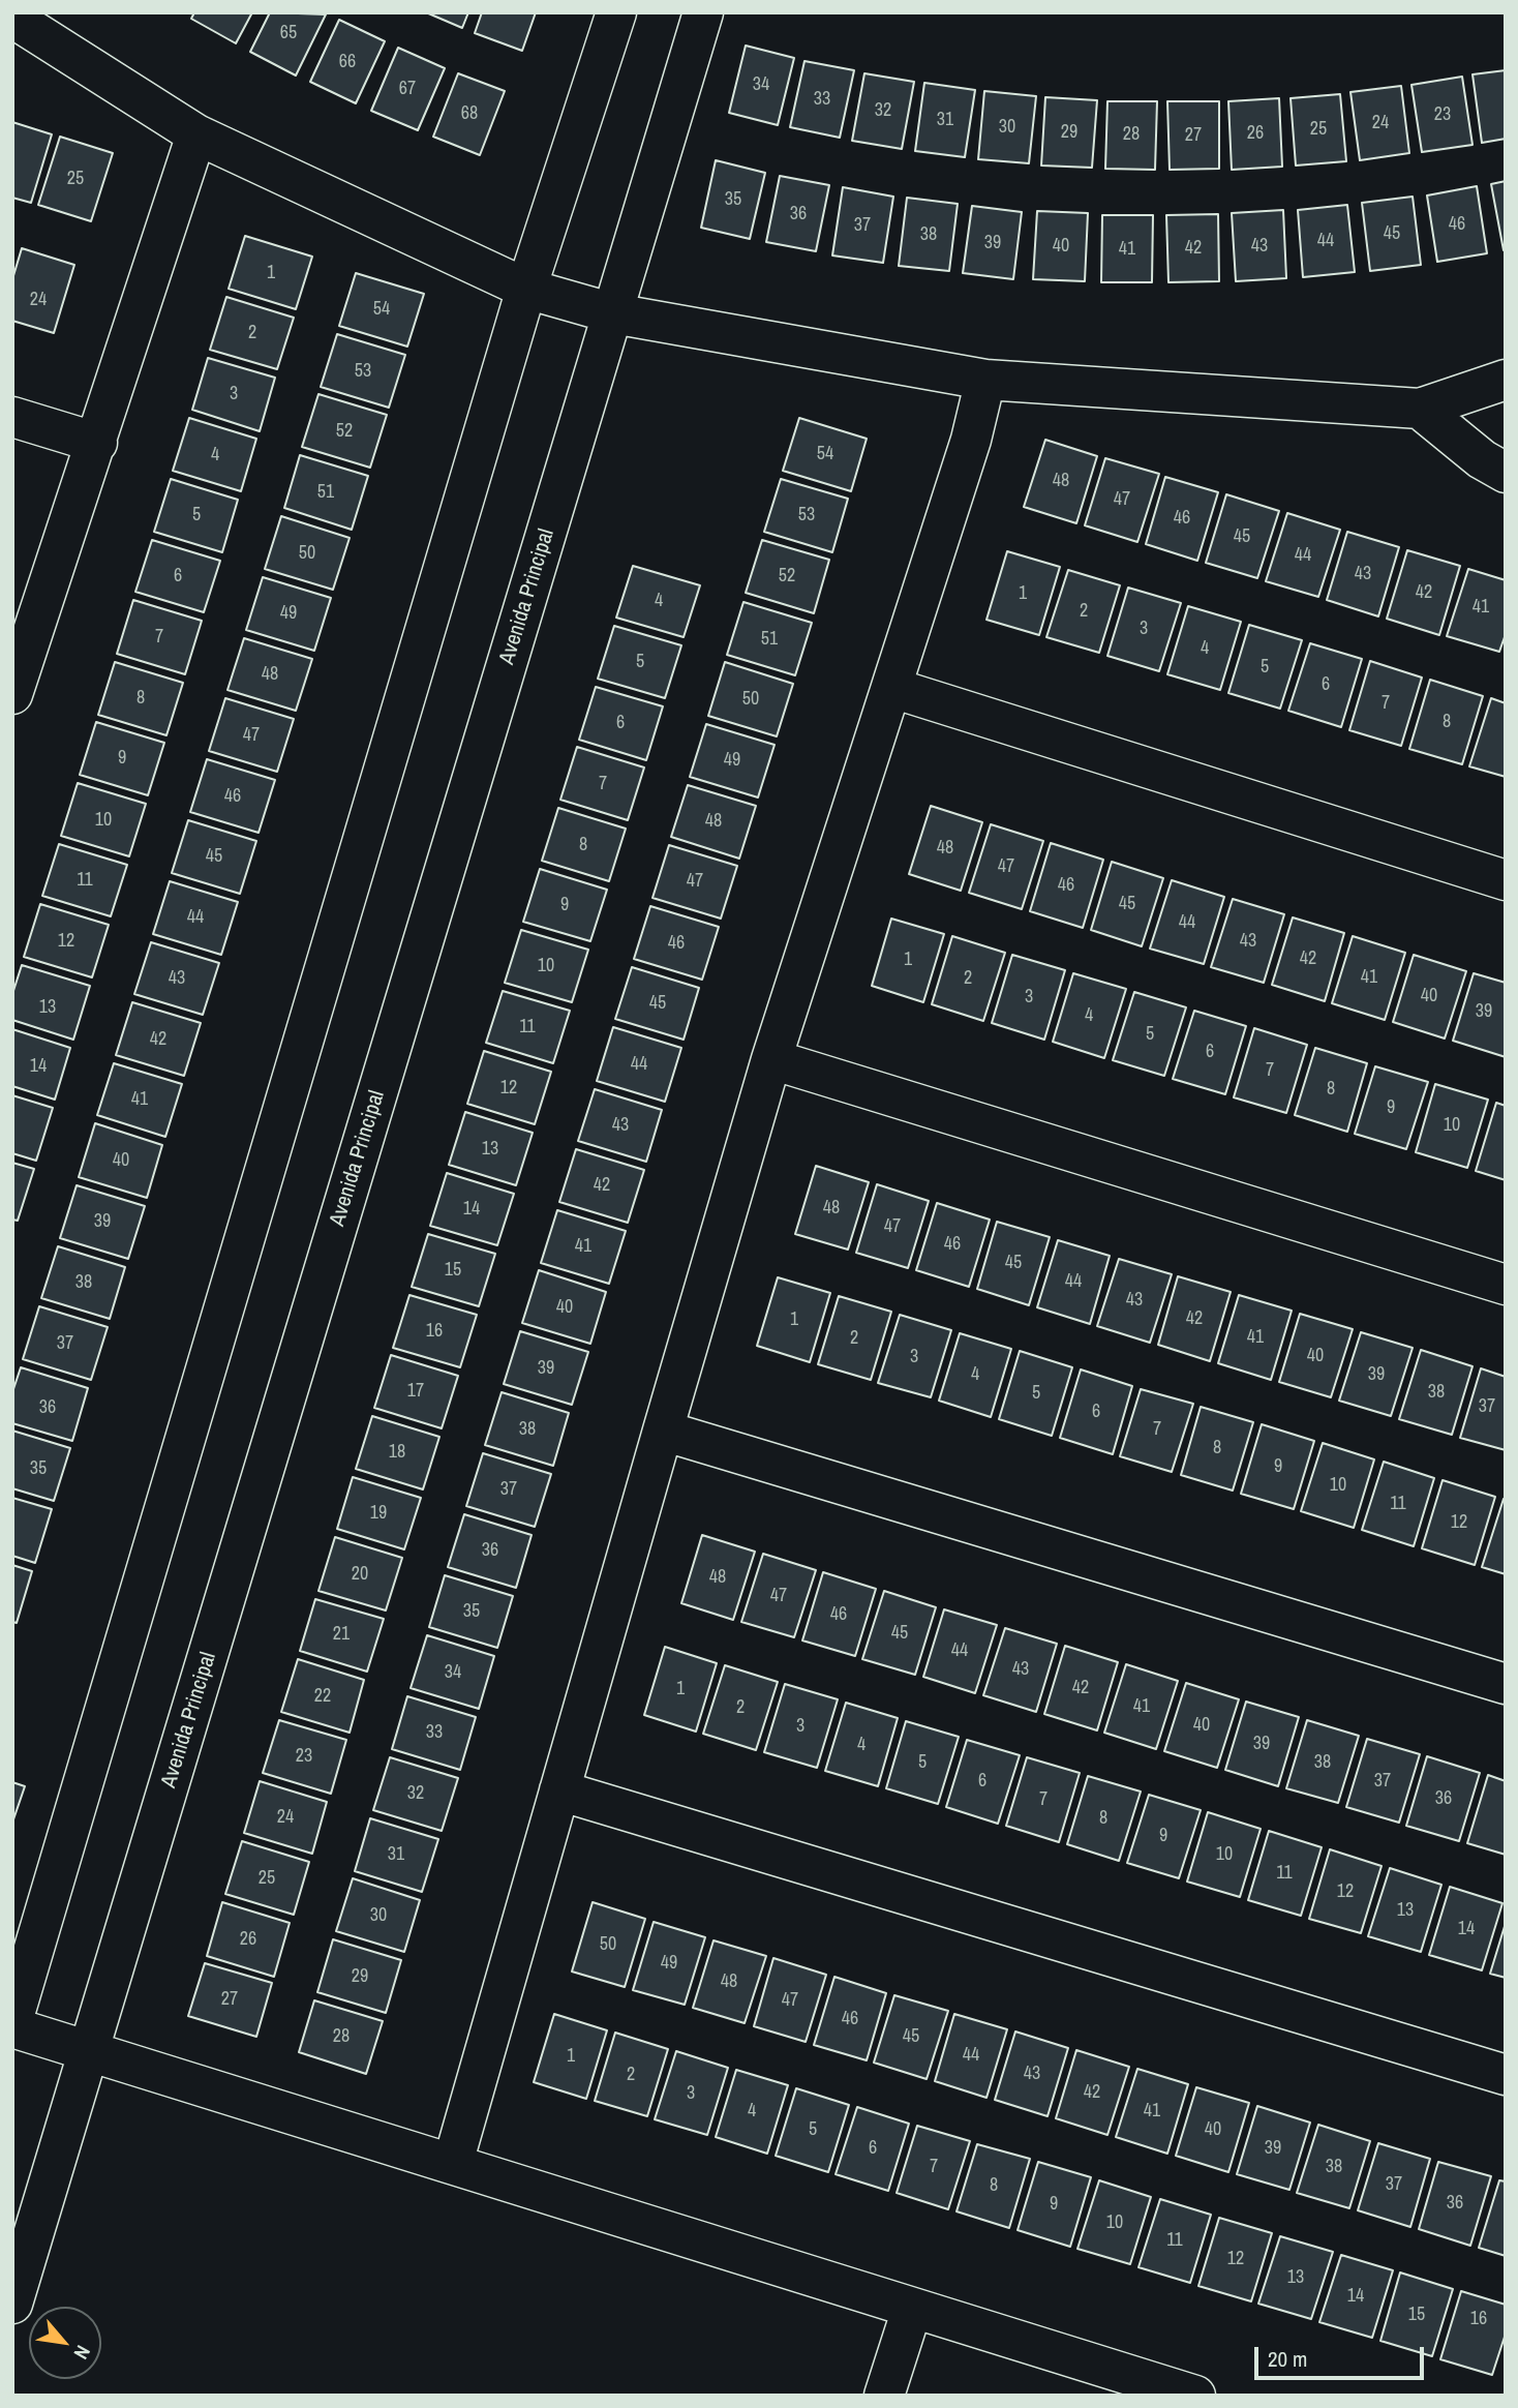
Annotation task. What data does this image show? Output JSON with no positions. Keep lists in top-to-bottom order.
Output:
{
  "streets": {
    "street": ["Avenida Principal"]
  },
  "house_numbers": [
    "65",
    "66",
    "34",
    "67",
    "33",
    "32",
    "68",
    "23",
    "31",
    "24",
    "30",
    "25",
    "29",
    "26",
    "28",
    "27",
    "25",
    "35",
    "36",
    "46",
    "37",
    "45",
    "38",
    "44",
    "39",
    "40",
    "43",
    "42",
    "41",
    "1",
    "24",
    "54",
    "2",
    "53",
    "3",
    "52",
    "54",
    "4",
    "48",
    "51",
    "47",
    "5",
    "53",
    "46",
    "45",
    "50",
    "44",
    "43",
    "6",
    "52",
    "42",
    "1",
    "4",
    "41",
    "2",
    "49",
    "3",
    "7",
    "51",
    "4",
    "5",
    "5",
    "48",
    "6",
    "8",
    "50",
    "7",
    "8",
    "6",
    "47",
    "9",
    "49",
    "7",
    "46",
    "10",
    "48",
    "8",
    "48",
    "45",
    "47",
    "11",
    "47",
    "46",
    "45",
    "9",
    "44",
    "44",
    "12",
    "43",
    "46",
    "42",
    "1",
    "10",
    "41",
    "43",
    "2",
    "40",
    "3",
    "45",
    "13",
    "39",
    "4",
    "11",
    "5",
    "42",
    "6",
    "44",
    "14",
    "7",
    "12",
    "8",
    "41",
    "9",
    "43",
    "10",
    "13",
    "40",
    "42",
    "48",
    "14",
    "39",
    "47",
    "46",
    "41",
    "45",
    "15",
    "44",
    "38",
    "43",
    "40",
    "42",
    "1",
    "16",
    "41",
    "2",
    "37",
    "40",
    "3",
    "39",
    "4",
    "39",
    "17",
    "38",
    "5",
    "37",
    "36",
    "6",
    "38",
    "7",
    "8",
    "18",
    "9",
    "35",
    "10",
    "37",
    "11",
    "19",
    "12",
    "36",
    "20",
    "48",
    "47",
    "35",
    "46",
    "45",
    "21",
    "44",
    "43",
    "34",
    "42",
    "1",
    "22",
    "41",
    "2",
    "40",
    "3",
    "33",
    "39",
    "4",
    "23",
    "5",
    "38",
    "6",
    "37",
    "32",
    "36",
    "7",
    "24",
    "8",
    "9",
    "31",
    "10",
    "11",
    "25",
    "12",
    "13",
    "30",
    "14",
    "26",
    "50",
    "49",
    "29",
    "48",
    "27",
    "47",
    "46",
    "28",
    "45",
    "44",
    "1",
    "43",
    "2",
    "42",
    "3",
    "4",
    "41",
    "5",
    "40",
    "6",
    "39",
    "7",
    "38",
    "37",
    "8",
    "36",
    "9",
    "10",
    "11",
    "12",
    "13",
    "14",
    "15",
    "16"
  ],
  "scale_bar": "20 m",
  "north": "bottom right"
}
